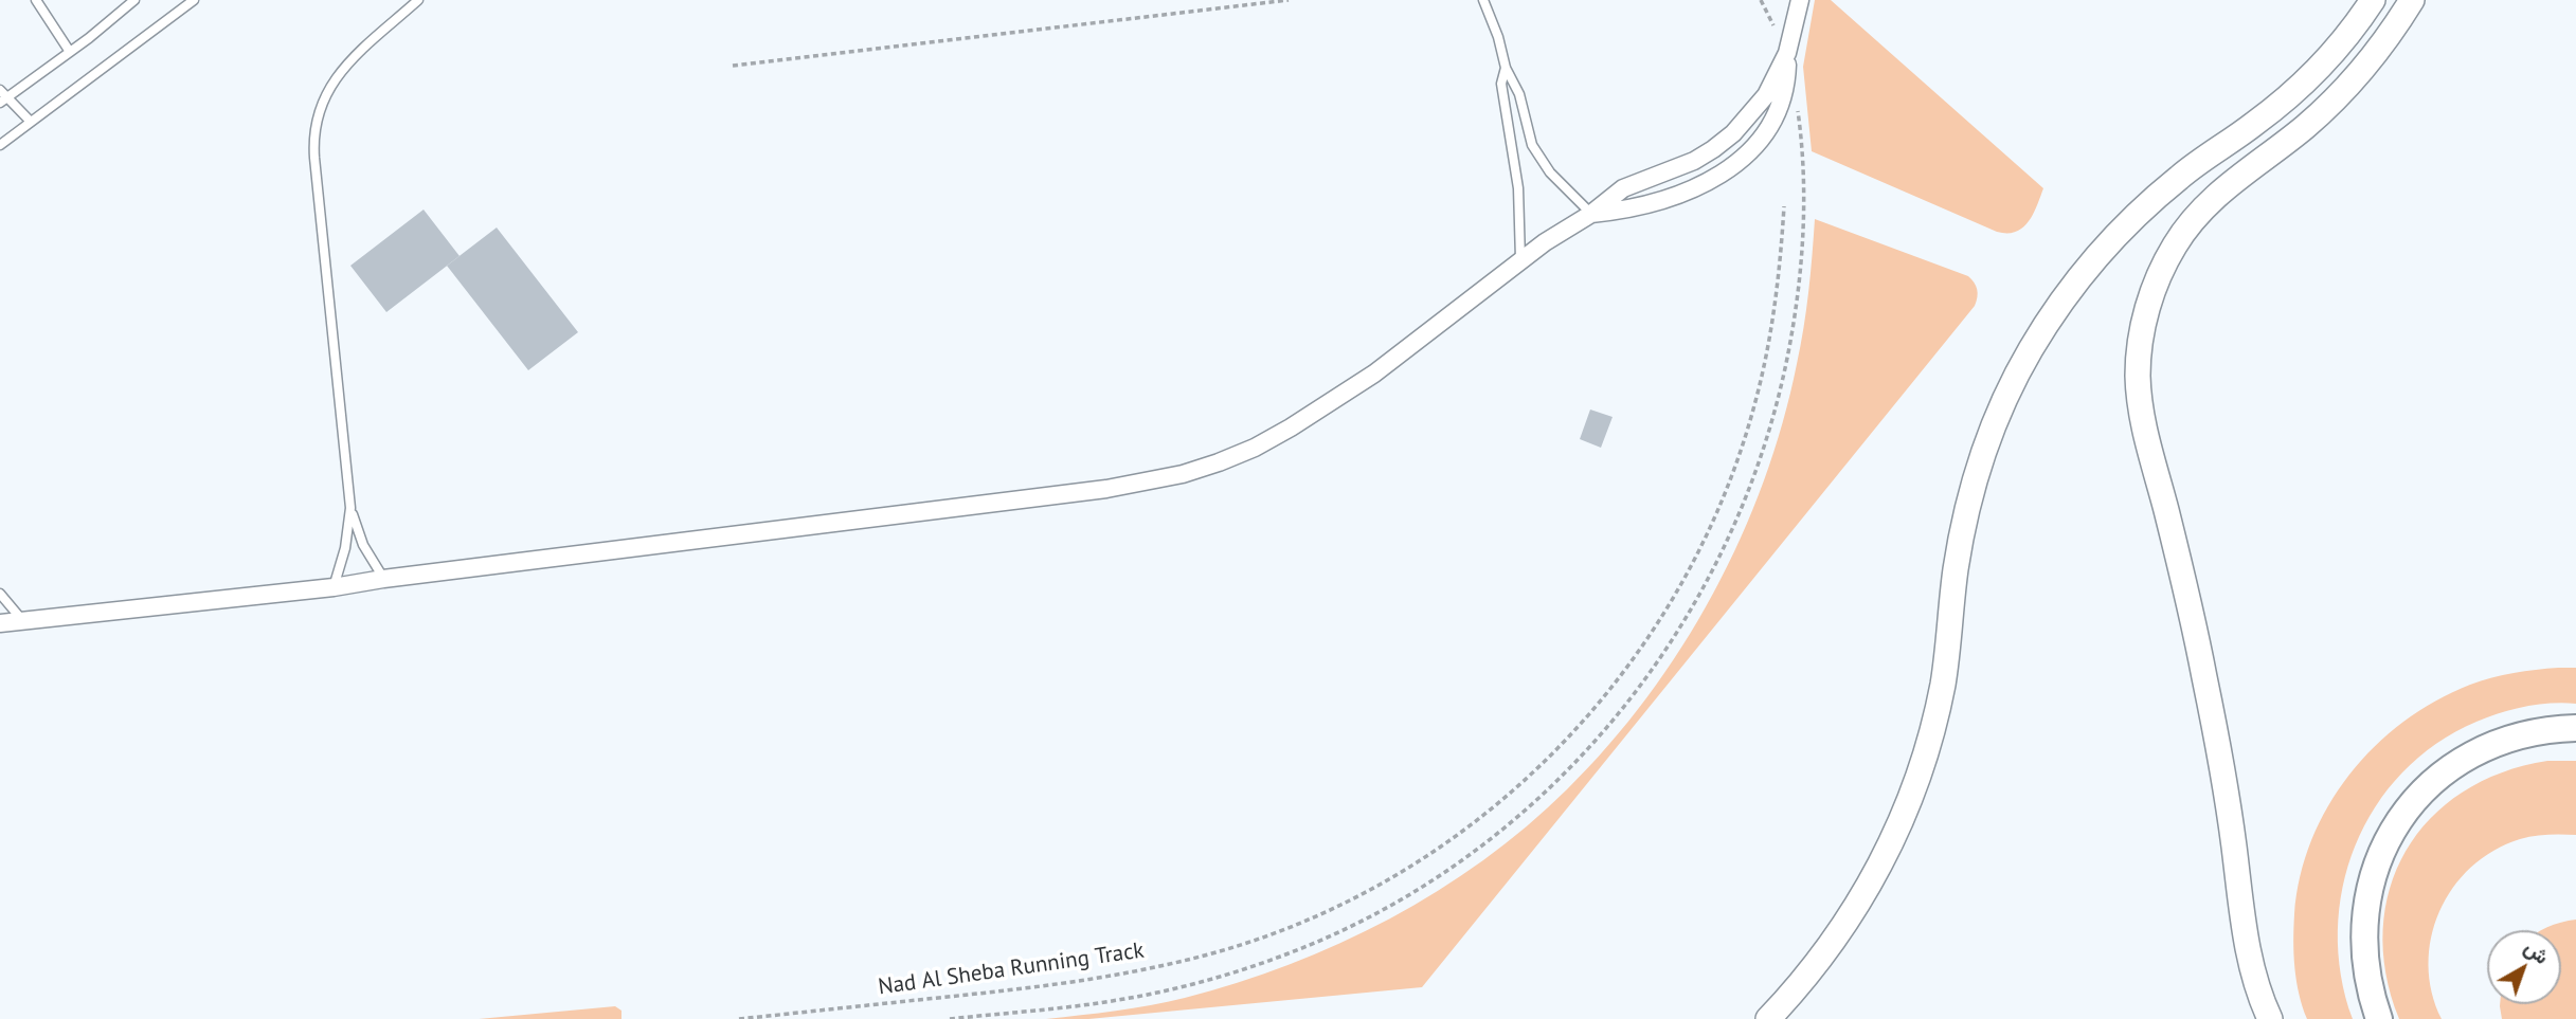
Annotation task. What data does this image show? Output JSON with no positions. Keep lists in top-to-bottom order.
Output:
{
  "streets": {
    "path": ["Nad Al Sheba Running Track"]
  },
  "north": "top right"
}
